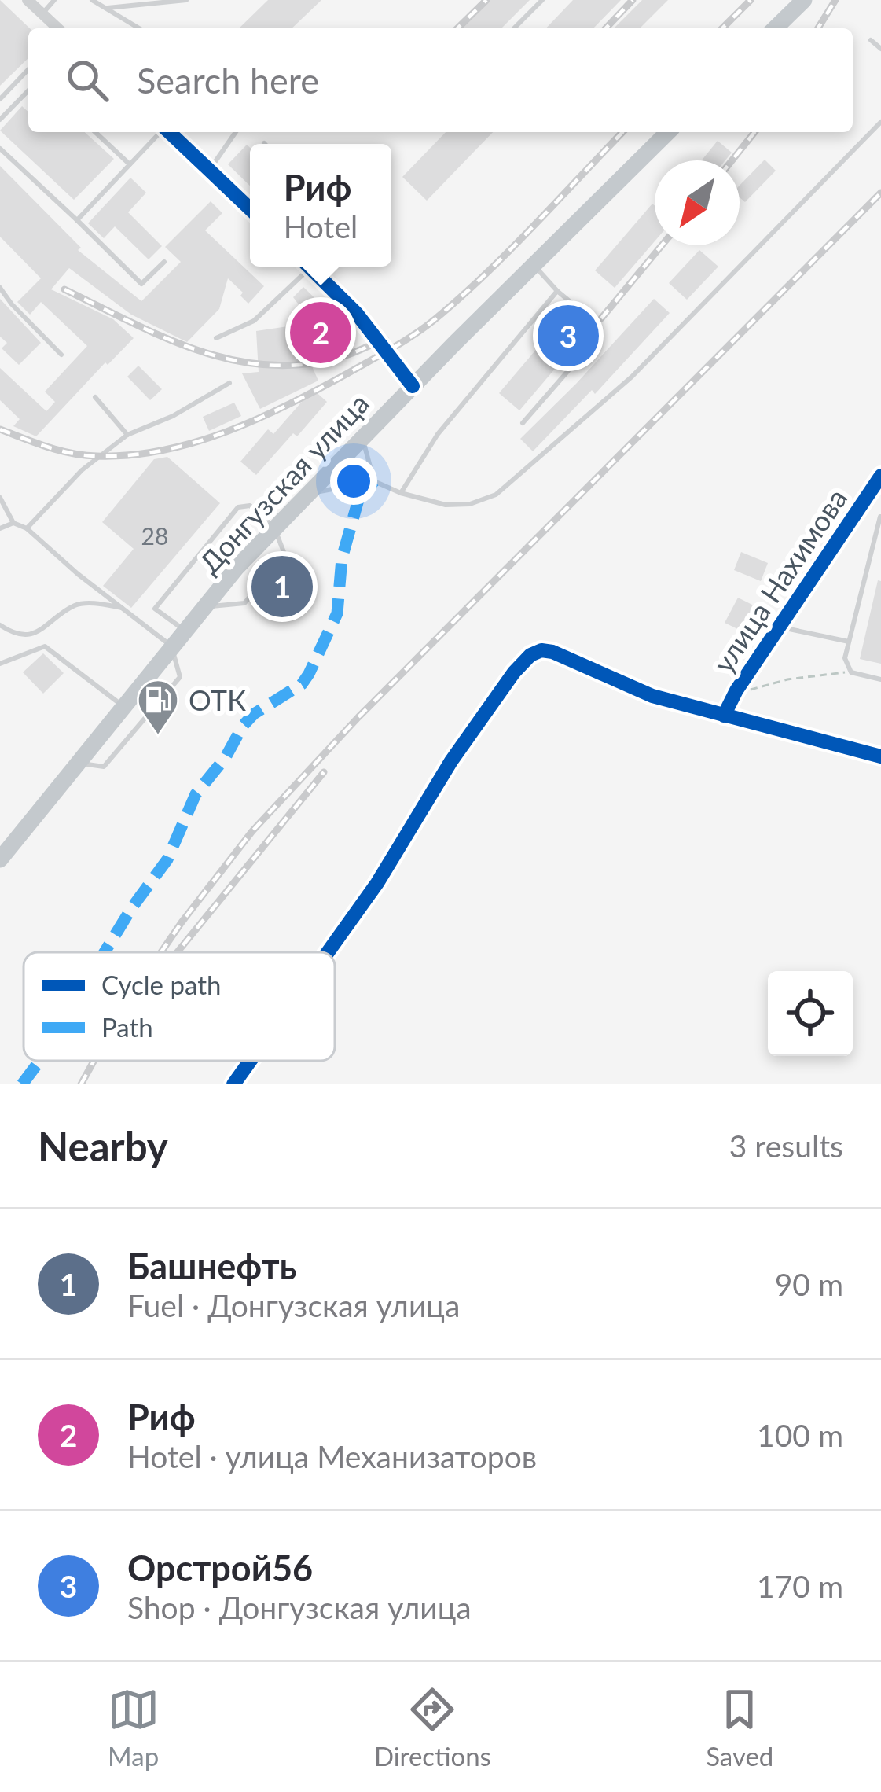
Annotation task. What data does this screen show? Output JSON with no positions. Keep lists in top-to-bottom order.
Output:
{
  "streets": {
    "highway": ["Донгузская улица"],
    "street": ["улица Нахимова"]
  },
  "places": {
    "fuel station": ["ОТК"]
  },
  "house_numbers": ["28"],
  "legend": ["Cycle path", "Path"],
  "north": "bottom left",
  "page": {
    "search": "Search here",
    "popup": ["Риф", "Hotel"],
    "pins": ["2", "3", "1"],
    "heading": ["Nearby", "3 results"],
    "list": [
      {
        "mark": "1",
        "name": "Башнефть",
        "note": "Fuel · Донгузская улица",
        "value": "90 m"
      },
      {
        "mark": "2",
        "name": "Риф",
        "note": "Hotel · улица Механизаторов",
        "value": "100 m"
      },
      {
        "mark": "3",
        "name": "Орстрой56",
        "note": "Shop · Донгузская улица",
        "value": "170 m"
      }
    ],
    "nav": ["Map", "Directions", "Saved"]
  }
}
